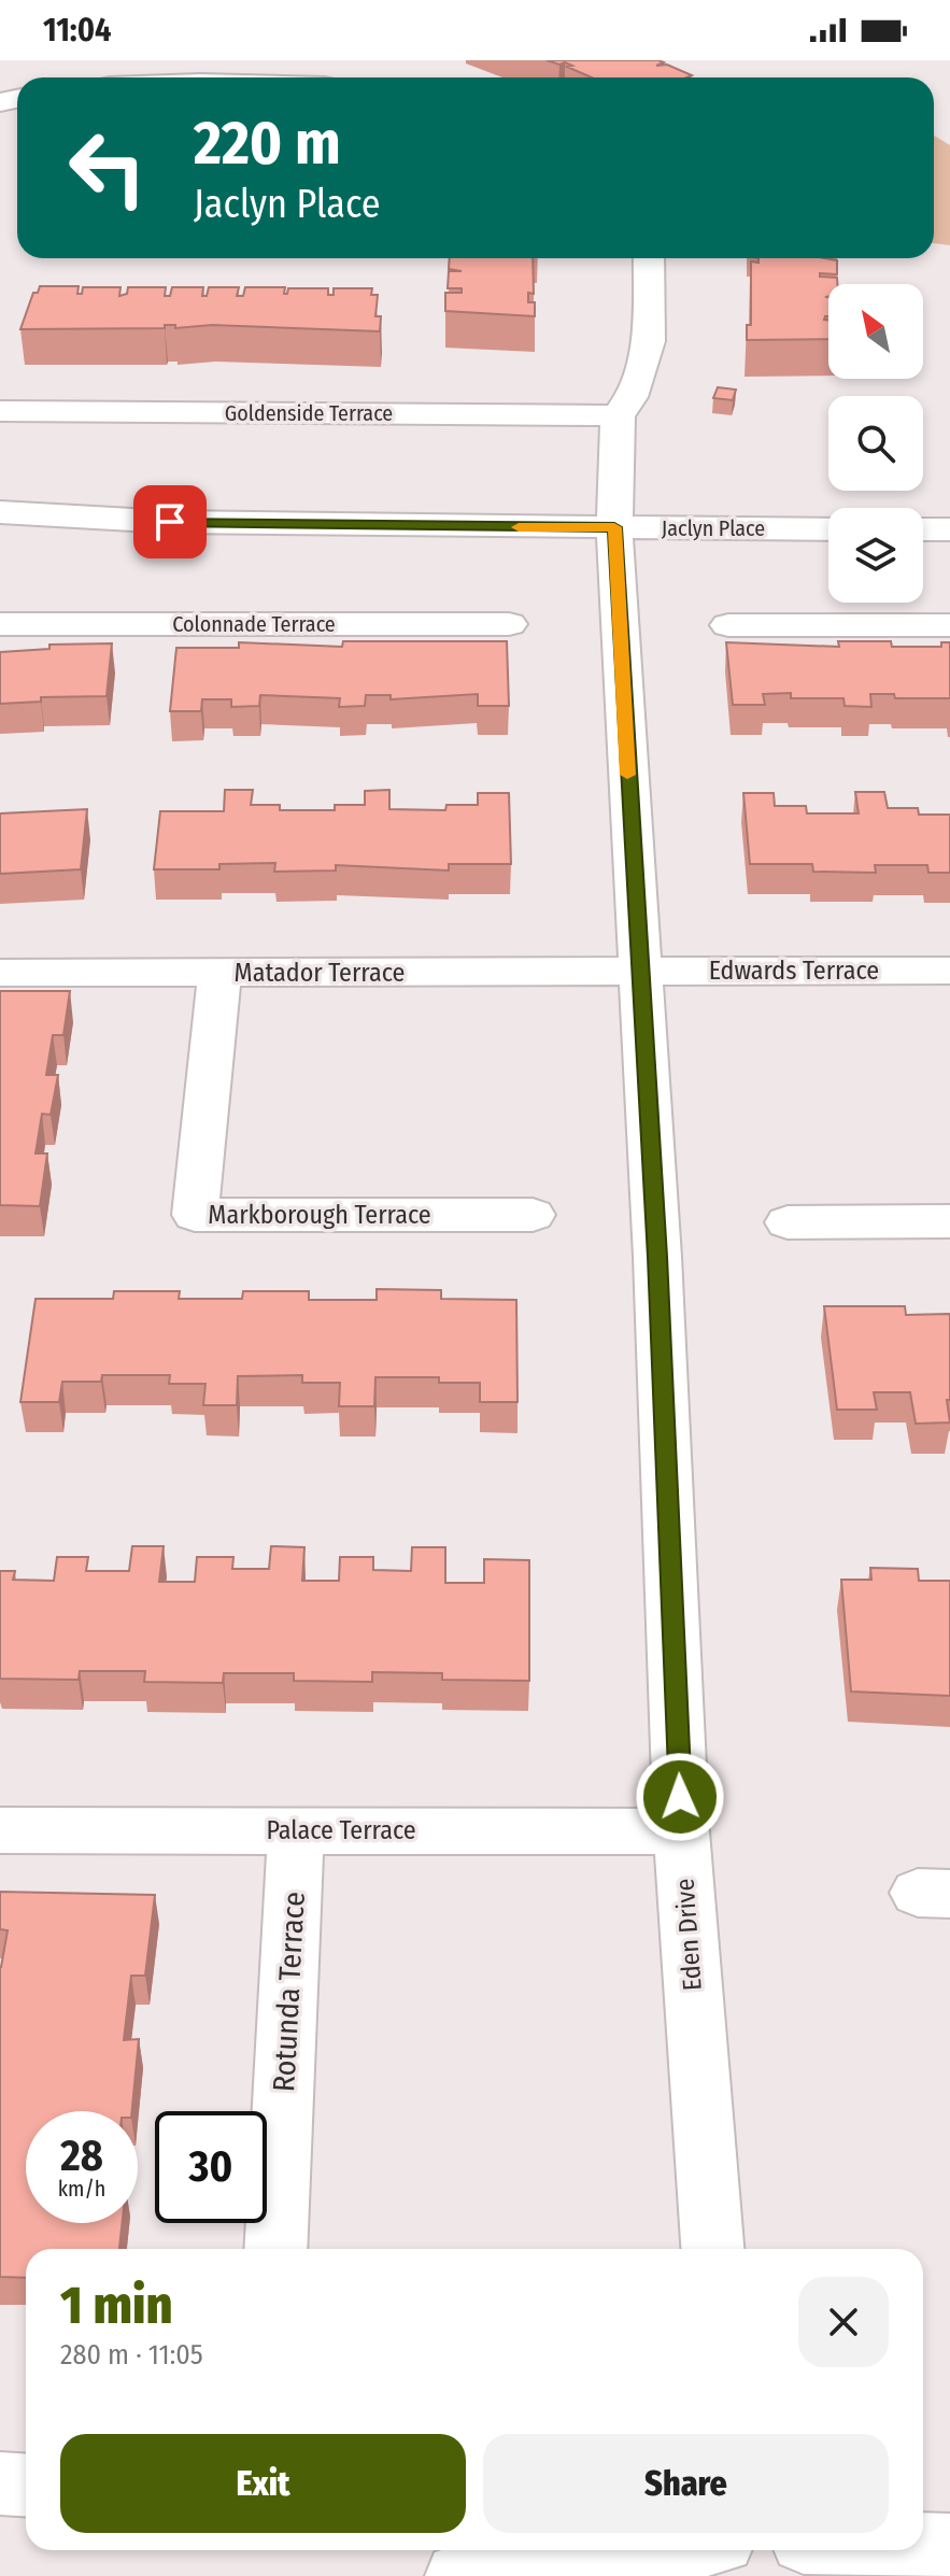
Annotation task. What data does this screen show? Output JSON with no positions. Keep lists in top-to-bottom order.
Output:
{
  "streets": {
    "street": [
      "Goldenside Terrace",
      "Jaclyn Place",
      "Colonnade Terrace",
      "Edwards Terrace",
      "Matador Terrace",
      "Markborough Terrace",
      "Palace Terrace",
      "Eden Drive",
      "Rotunda Terrace"
    ]
  },
  "crossings": [
    ["Goldenside Terrace", "Eden Drive"],
    ["Jaclyn Place", "Eden Drive"],
    ["Edwards Terrace", "Matador Terrace"],
    ["Edwards Terrace", "Eden Drive"],
    ["Matador Terrace", "Markborough Terrace"],
    ["Matador Terrace", "Eden Drive"],
    ["Palace Terrace", "Eden Drive"],
    ["Palace Terrace", "Rotunda Terrace"]
  ],
  "north": "top left",
  "page": {
    "status": "11:04",
    "turn": ["220 m", "Jaclyn Place"],
    "speed": "28 km/h",
    "limit": "30",
    "heading": ["1 min", "280 m · 11:05"],
    "buttons": ["Exit", "Share"]
  }
}
